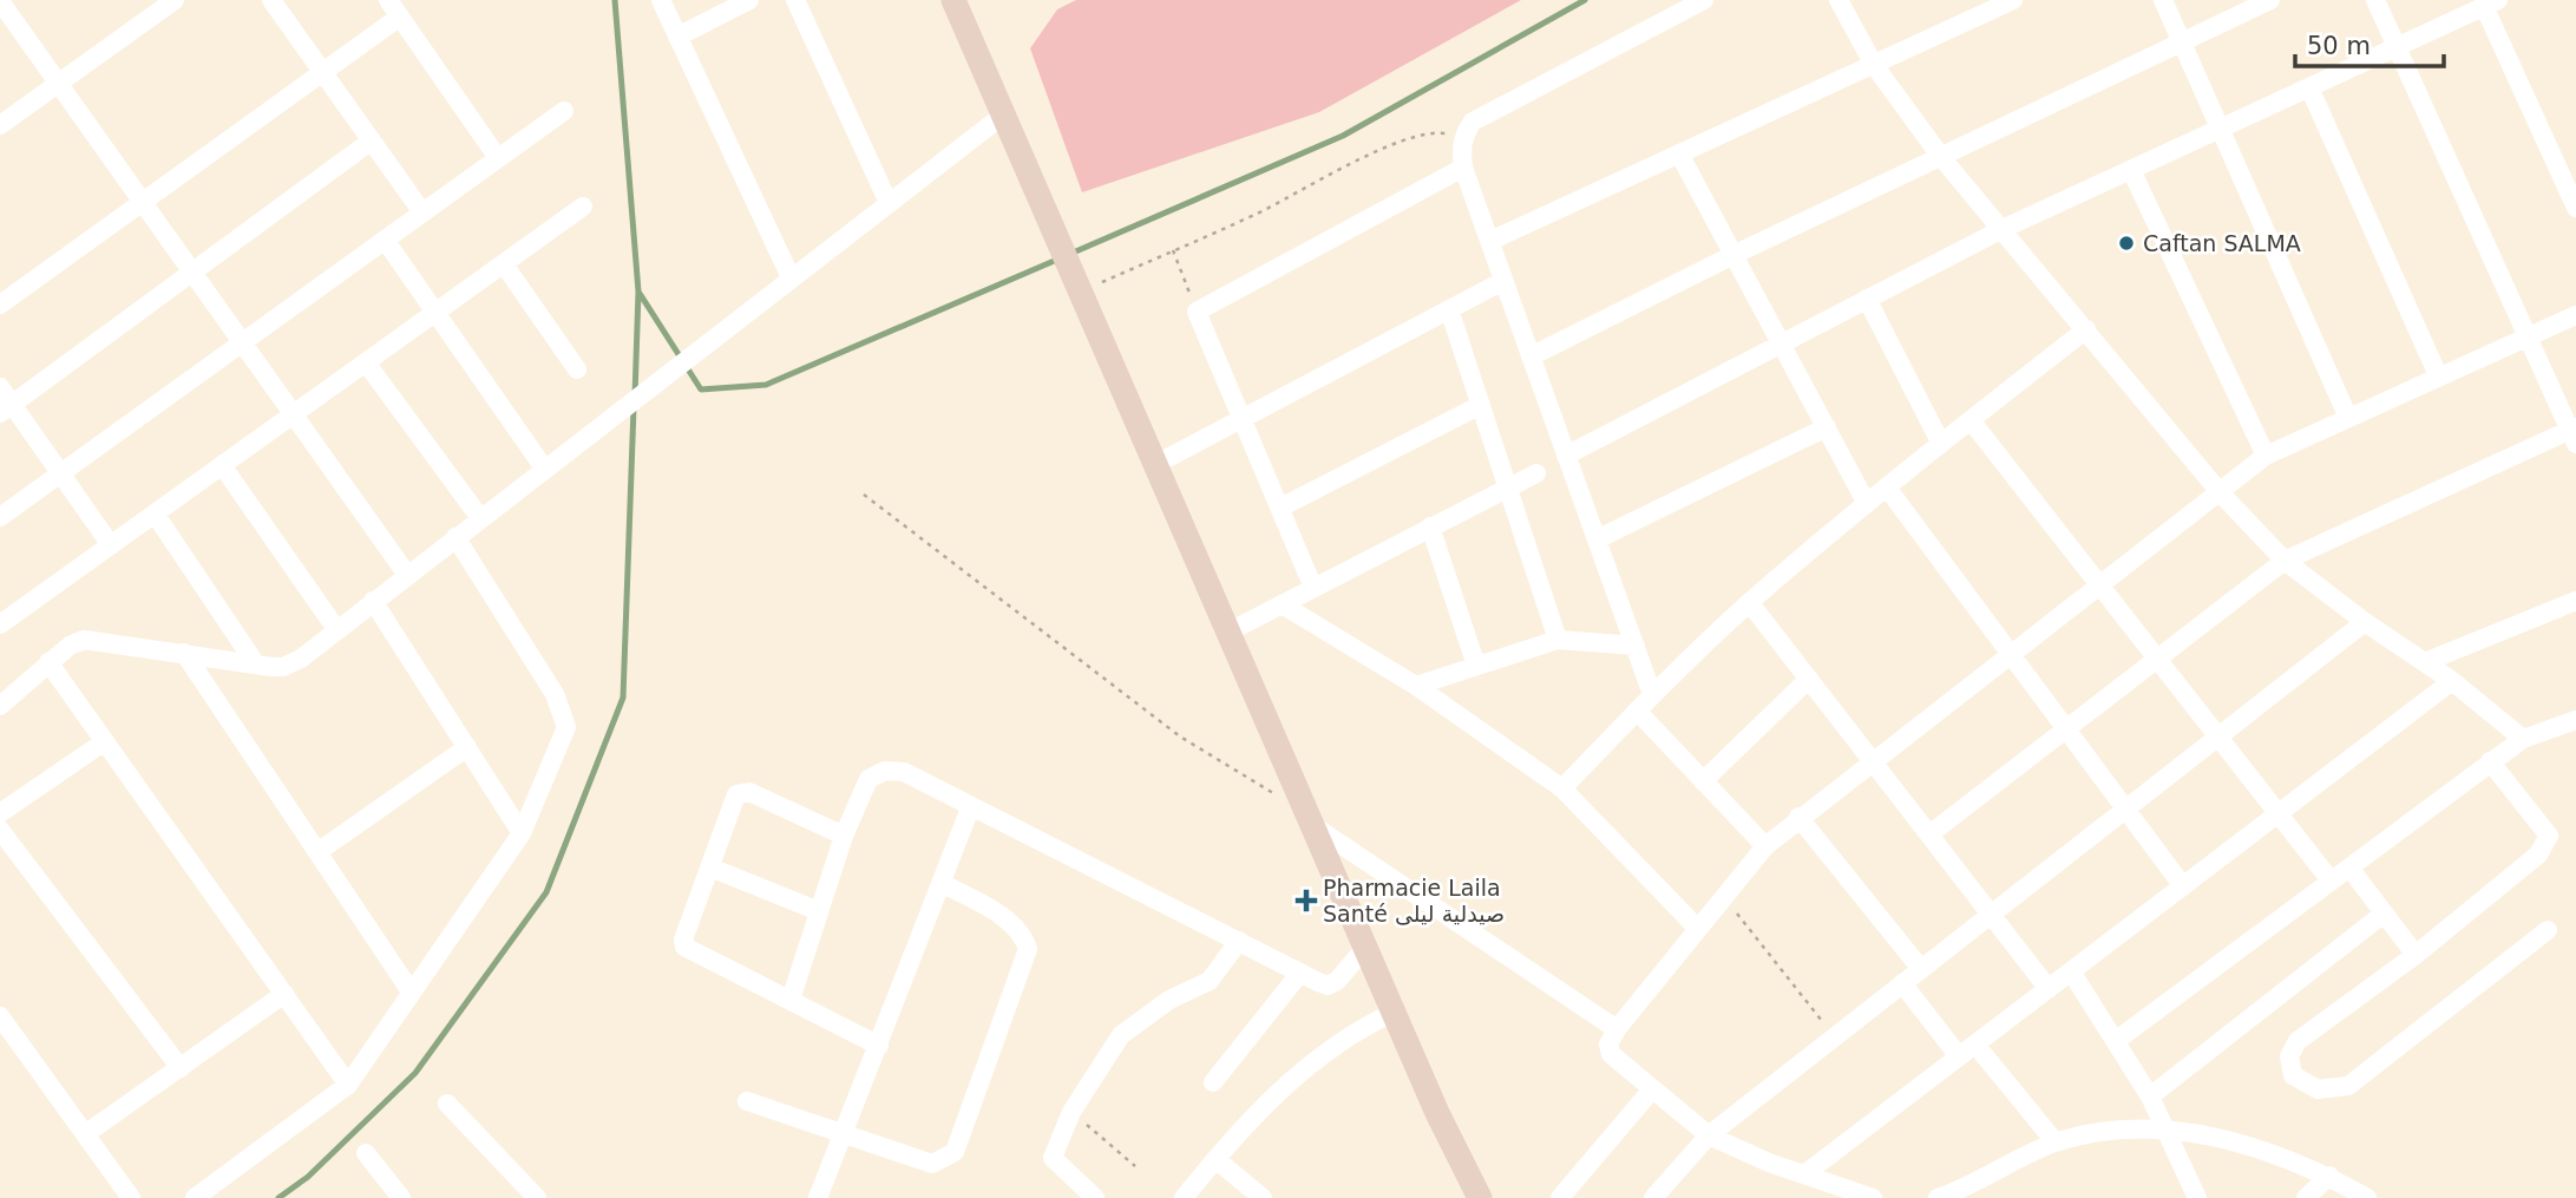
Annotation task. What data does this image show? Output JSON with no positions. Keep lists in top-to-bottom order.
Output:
{
  "places": {
    "other": ["Caftan SALMA"],
    "health": ["Pharmacie Laila Santé صيدلية ليلى"]
  },
  "scale_bar": "50 m"
}
